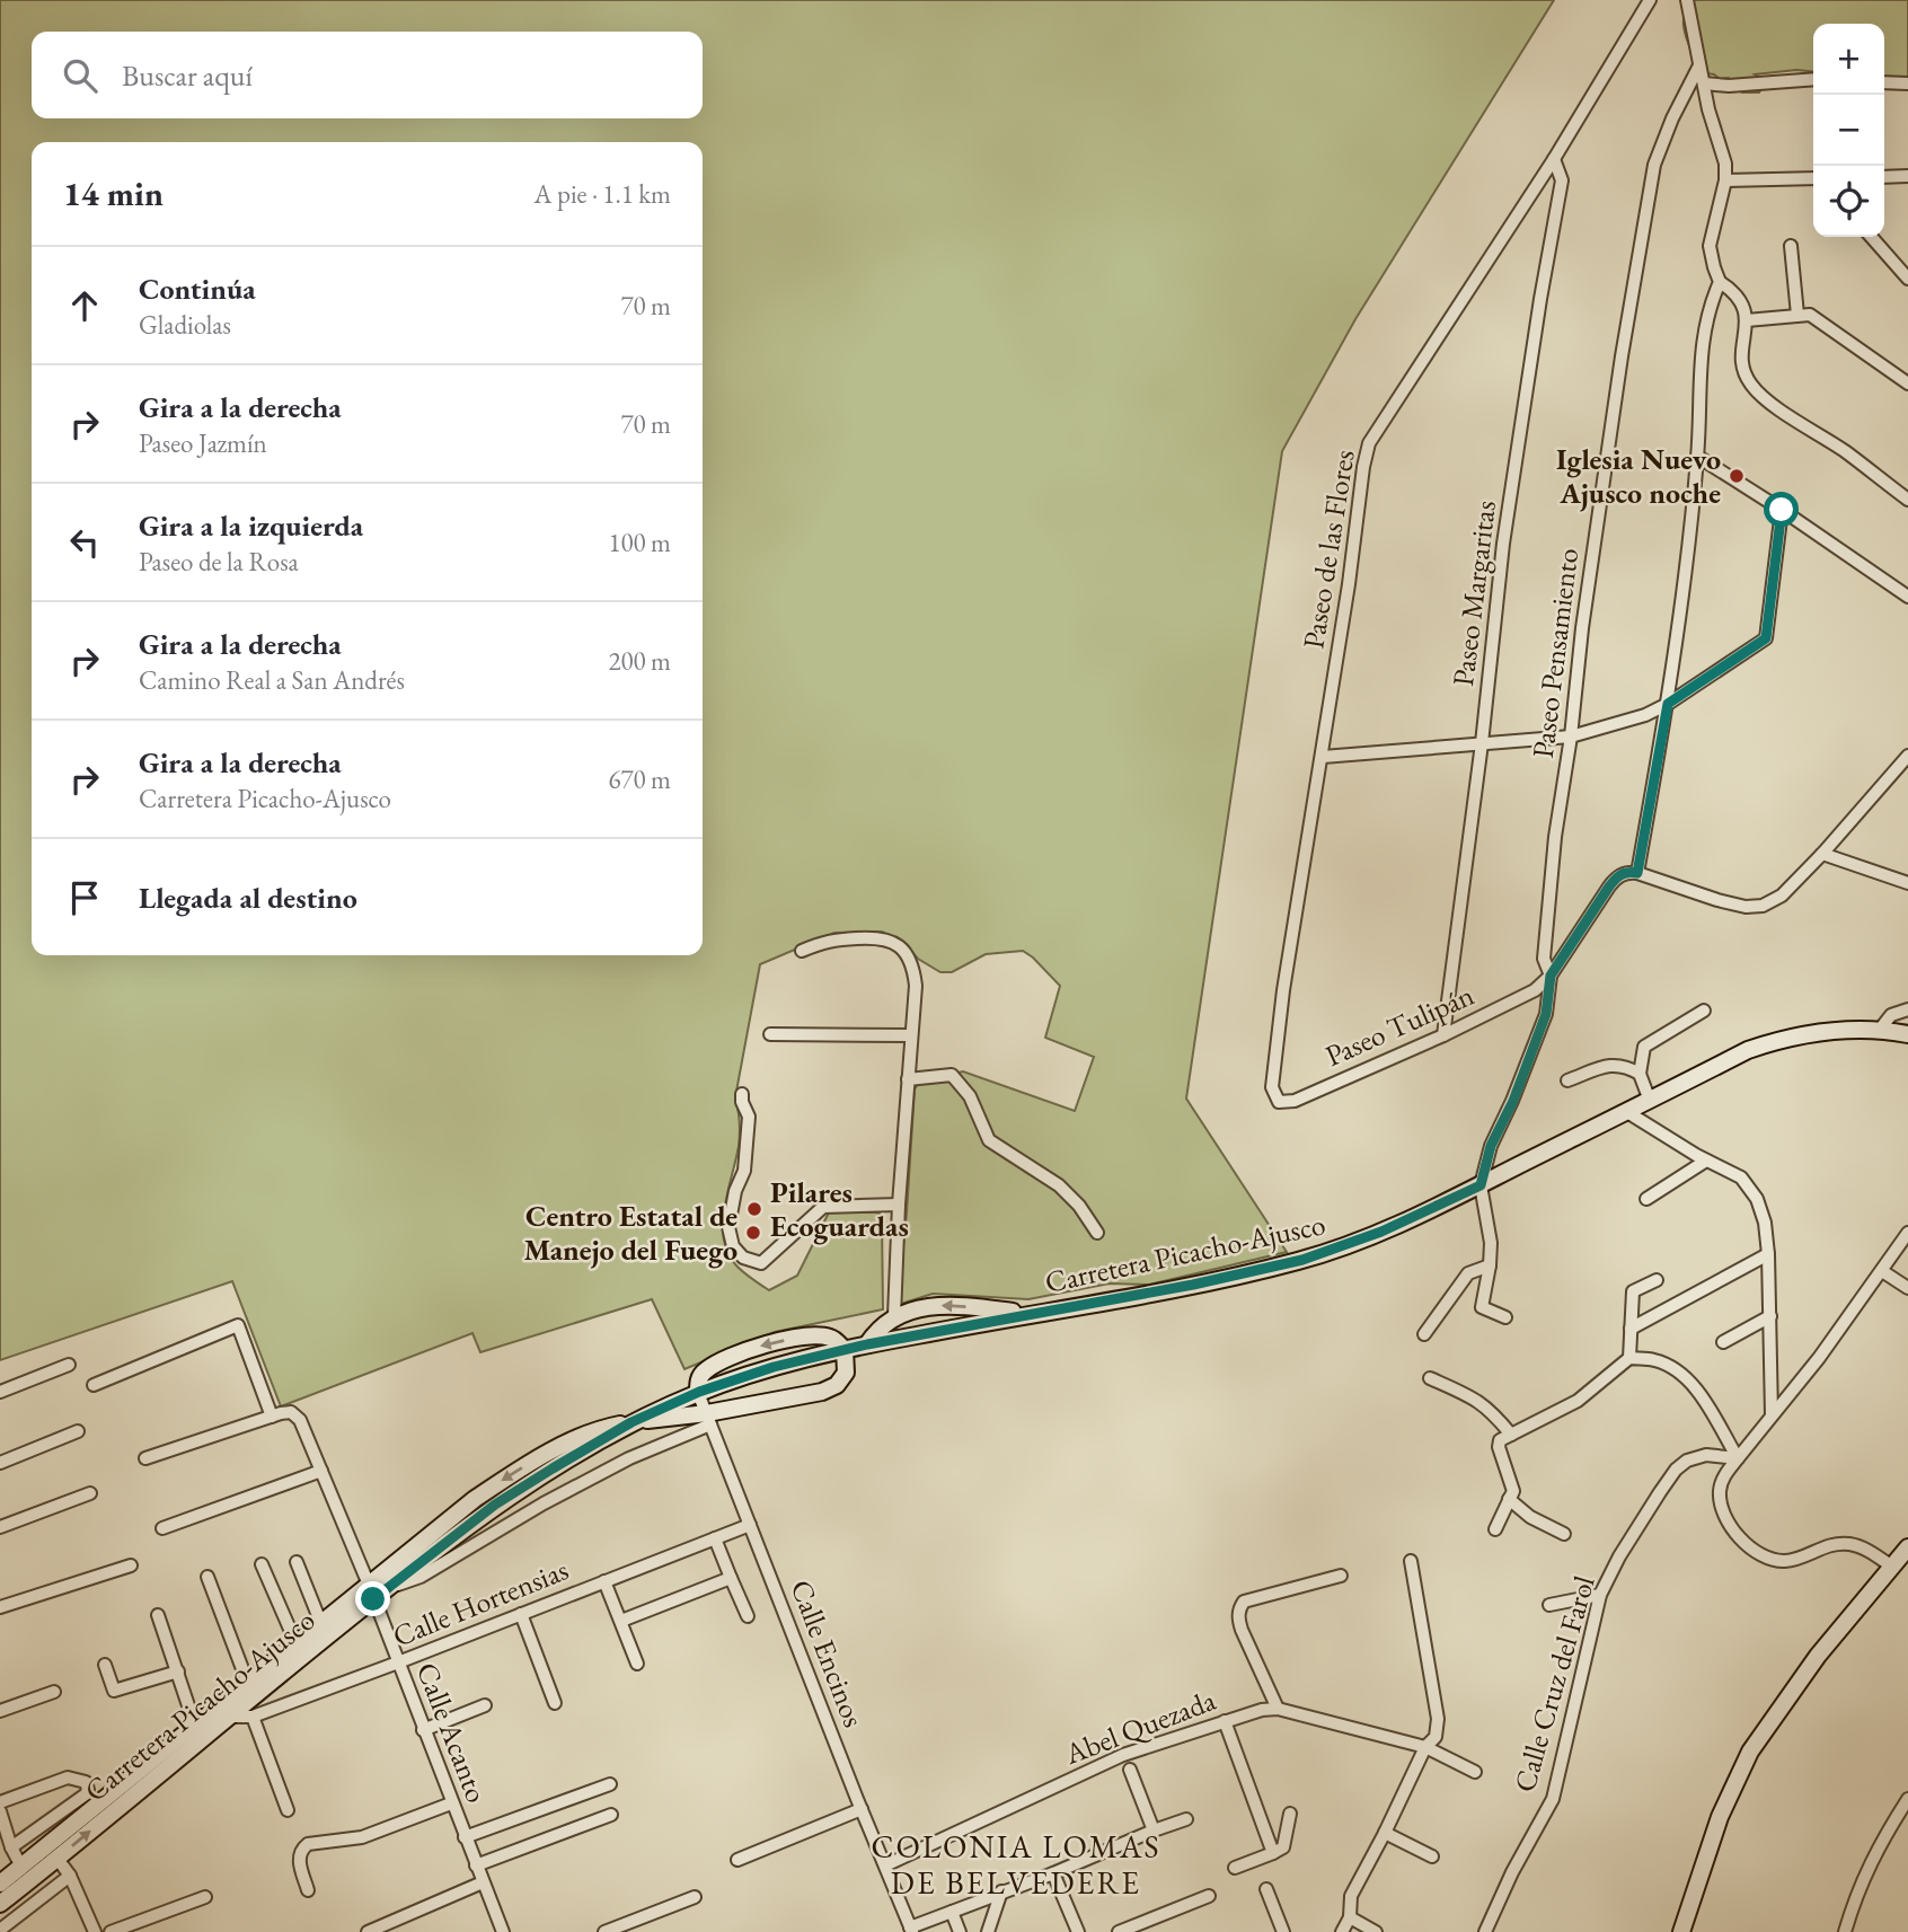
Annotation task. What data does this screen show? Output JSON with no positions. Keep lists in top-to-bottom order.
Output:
{
  "streets": {
    "main road": ["Carretera Picacho-Ajusco"],
    "street": [
      "Paseo de las Flores",
      "Paseo Margaritas",
      "Paseo Pensamiento",
      "Paseo Tulipán",
      "Calle Hortensias",
      "Calle Encinos",
      "Calle Cruz del Farol",
      "Abel Quezada",
      "Calle Acanto"
    ]
  },
  "crossings": [
    ["Paseo de las Flores", "Paseo Margaritas"],
    ["Paseo de las Flores", "Paseo Tulipán"],
    ["Paseo Margaritas", "Paseo Tulipán"],
    ["Paseo Pensamiento", "Paseo Tulipán"],
    ["Carretera Picacho-Ajusco", "Calle Hortensias"],
    ["Carretera Picacho-Ajusco", "Calle Encinos"],
    ["Carretera Picacho-Ajusco", "Calle Acanto"],
    ["Calle Hortensias", "Calle Encinos"],
    ["Calle Hortensias", "Calle Acanto"],
    ["Calle Encinos", "Abel Quezada"]
  ],
  "districts": ["COLONIA LOMAS DE BELVEDERE"],
  "places": ["Iglesia Nuevo Ajusco noche", "Pilares Ecoguardas", "Centro Estatal de Manejo del Fuego"],
  "page": {
    "map_buttons": ["+", "−"],
    "search": "Buscar aquí",
    "heading": ["14 min", "A pie · 1.1 km"],
    "list": [
      ["Continúa", "Gladiolas", "70 m"],
      ["Gira a la derecha", "Paseo Jazmín", "70 m"],
      ["Gira a la izquierda", "Paseo de la Rosa", "100 m"],
      ["Gira a la derecha", "Camino Real a San Andrés", "200 m"],
      ["Gira a la derecha", "Carretera Picacho-Ajusco", "670 m"],
      "Llegada al destino"
    ]
  }
}
